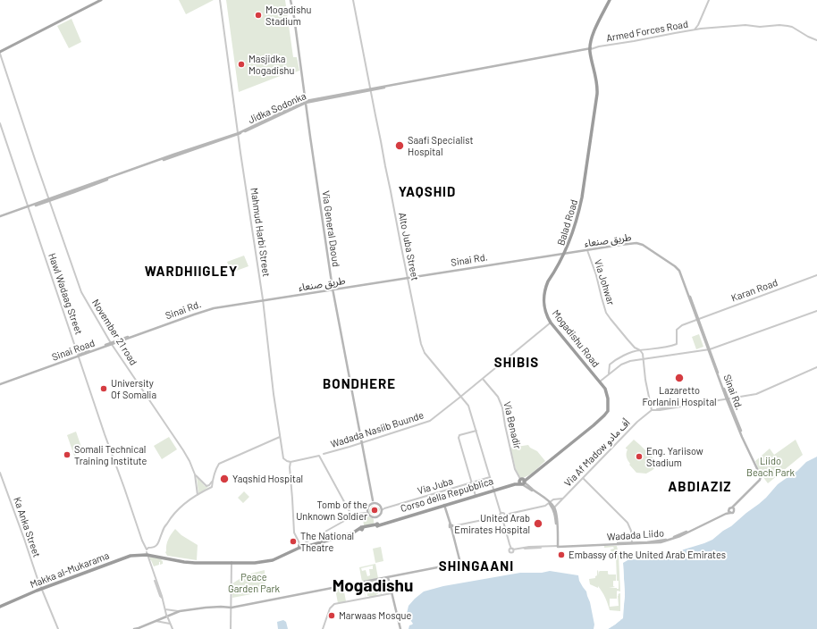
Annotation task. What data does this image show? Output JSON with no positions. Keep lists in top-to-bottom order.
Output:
{
  "streets": {
    "highway": ["Balad Road", "Mogadishu Road", "Makka al-Mukarama"],
    "main road": [
      "Jidka Sodonka",
      "Via General Daoud",
      "طريق صنعاء",
      "Sinai Rd.",
      "Sinai Road",
      "Wadada Liido"
    ],
    "street": [
      "Armed Forces Road",
      "Mahmud Harbi Street",
      "Alto Juba Street",
      "Via Johwar",
      "Karan Road",
      "Hawl Wadaag Street",
      "November 21 road",
      "Via Benadir",
      "Wadada Nasiib Buunde",
      "Via Af Madow أف مادو",
      "Via Juba",
      "Ka Anka Street"
    ]
  },
  "crossings": [
    ["Armed Forces Road", "Jidka Sodonka"],
    ["Armed Forces Road", "Balad Road"],
    ["Jidka Sodonka", "Balad Road"],
    ["Jidka Sodonka", "Via General Daoud"],
    ["Jidka Sodonka", "Mahmud Harbi Street"],
    ["Jidka Sodonka", "Alto Juba Street"],
    ["Jidka Sodonka", "Hawl Wadaag Street"],
    ["Jidka Sodonka", "November 21 road"],
    ["Balad Road", "طريق صنعاء"],
    ["Balad Road", "Mogadishu Road"],
    ["Via General Daoud", "طريق صنعاء"],
    ["Via General Daoud", "Wadada Nasiib Buunde"],
    ["Mahmud Harbi Street", "طريق صنعاء"],
    ["طريق صنعاء", "Alto Juba Street"],
    ["طريق صنعاء", "Sinai Rd."],
    ["طريق صنعاء", "Via Johwar"],
    ["طريق صنعاء", "Karan Road"],
    ["طريق صنعاء", "Mogadishu Road"],
    ["طريق صنعاء", "Sinai Road"],
    ["Alto Juba Street", "Wadada Nasiib Buunde"],
    ["Alto Juba Street", "Via Juba"],
    ["Sinai Rd.", "November 21 road"],
    ["Sinai Rd.", "Sinai Road"],
    ["Via Johwar", "Karan Road"],
    ["Via Johwar", "Via Af Madow أف مادو"],
    ["Hawl Wadaag Street", "Sinai Road"],
    ["Hawl Wadaag Street", "Makka al-Mukarama"],
    ["November 21 road", "Sinai Road"],
    ["Mogadishu Road", "Via Benadir"],
    ["Mogadishu Road", "Wadada Nasiib Buunde"],
    ["Via Benadir", "Wadada Nasiib Buunde"],
    ["Ka Anka Street", "Makka al-Mukarama"]
  ],
  "districts": [
    "YAQSHID",
    "WARDHIIGLEY",
    "SHIBIS",
    "BONDHERE",
    "ABDIAZIZ",
    "SHINGAANI",
    "Mogadishu"
  ],
  "parks": ["Liido Beach Park", "Peace Garden Park"],
  "places": [
    "Mogadishu Stadium",
    "Masjidka Mogadishu",
    "Saafi Specialist Hospital",
    "Lazaretto Forlanini Hospital",
    "University Of Somalia",
    "Somali Technical Training Institute",
    "Eng. Yariisow Stadium",
    "Yaqshid Hospital",
    "Tomb of the Unknown Soldier",
    "United Arab Emirates Hospital",
    "The National Theatre",
    "Embassy of the United Arab Emirates",
    "Marwaas Mosque"
  ]
}
